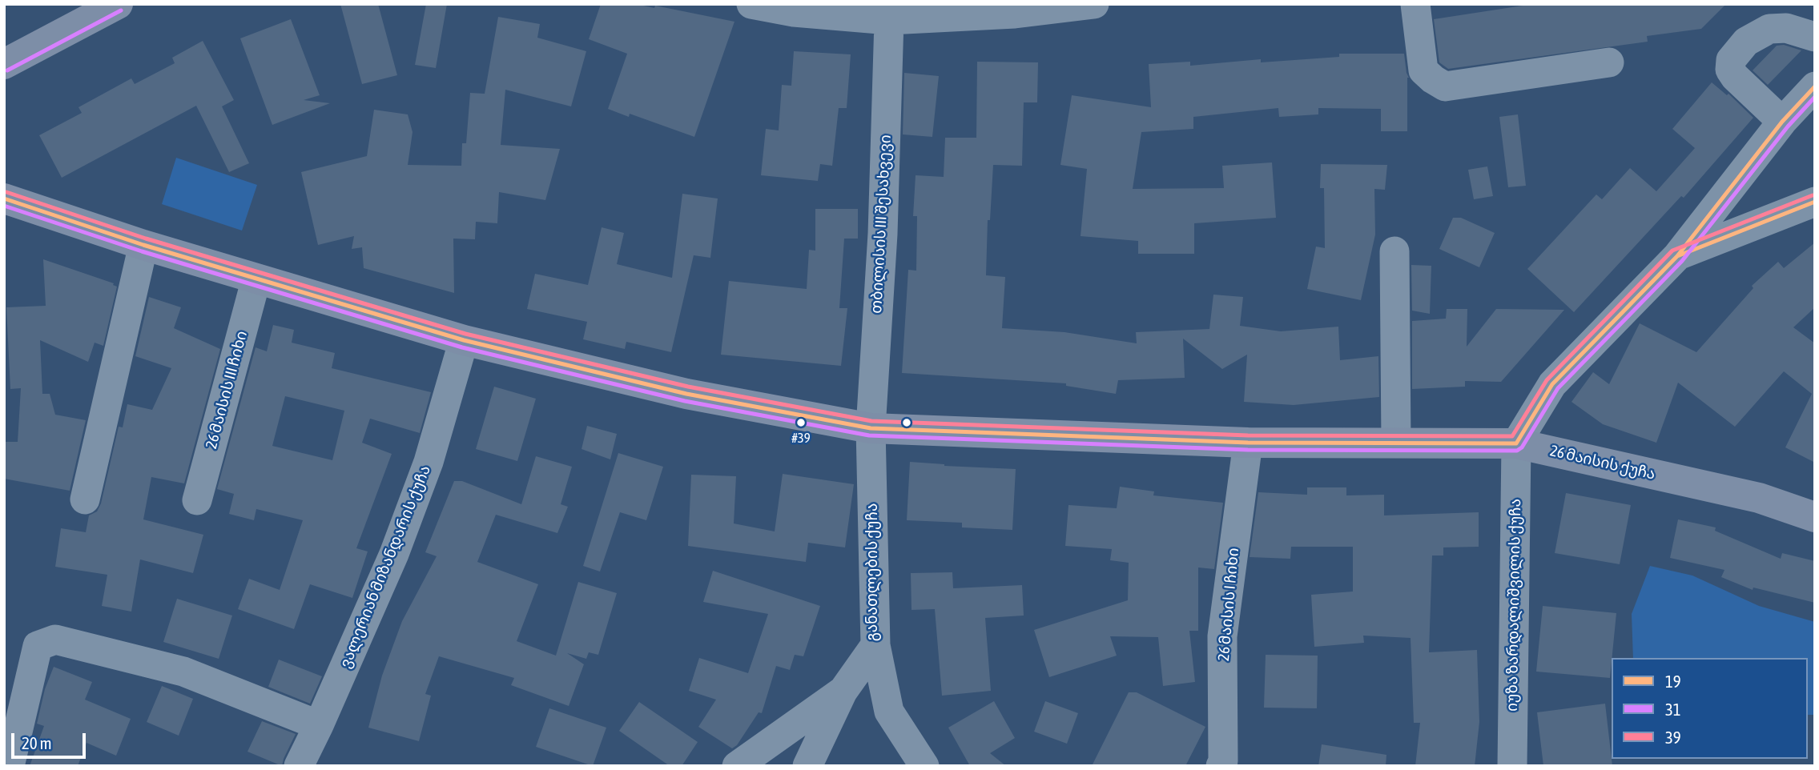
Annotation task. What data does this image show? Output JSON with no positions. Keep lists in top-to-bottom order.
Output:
{
  "streets": {
    "main road": ["26 მაისის ქუჩა"],
    "street": [
      "თბილისის III შესახვევი",
      "26 მაისის III ჩიხი",
      "ვალერიან მიზანდარის ქუჩა",
      "განათლების ქუჩა",
      "26 მაისის I ჩიხი",
      "იუზა ზარდალიშვილის ქუჩა"
    ]
  },
  "crossings": [
    ["თბილისის III შესახვევი", "26 მაისის ქუჩა"],
    ["თბილისის III შესახვევი", "განათლების ქუჩა"],
    ["26 მაისის III ჩიხი", "26 მაისის ქუჩა"],
    ["26 მაისის ქუჩა", "ვალერიან მიზანდარის ქუჩა"],
    ["26 მაისის ქუჩა", "განათლების ქუჩა"],
    ["26 მაისის ქუჩა", "26 მაისის I ჩიხი"],
    ["26 მაისის ქუჩა", "იუზა ზარდალიშვილის ქუჩა"]
  ],
  "places": ["#39"],
  "lines": ["transit line 31", "transit line 19", "transit line 39"],
  "legend": ["19", "31", "39"],
  "scale_bar": "20 m"
}
